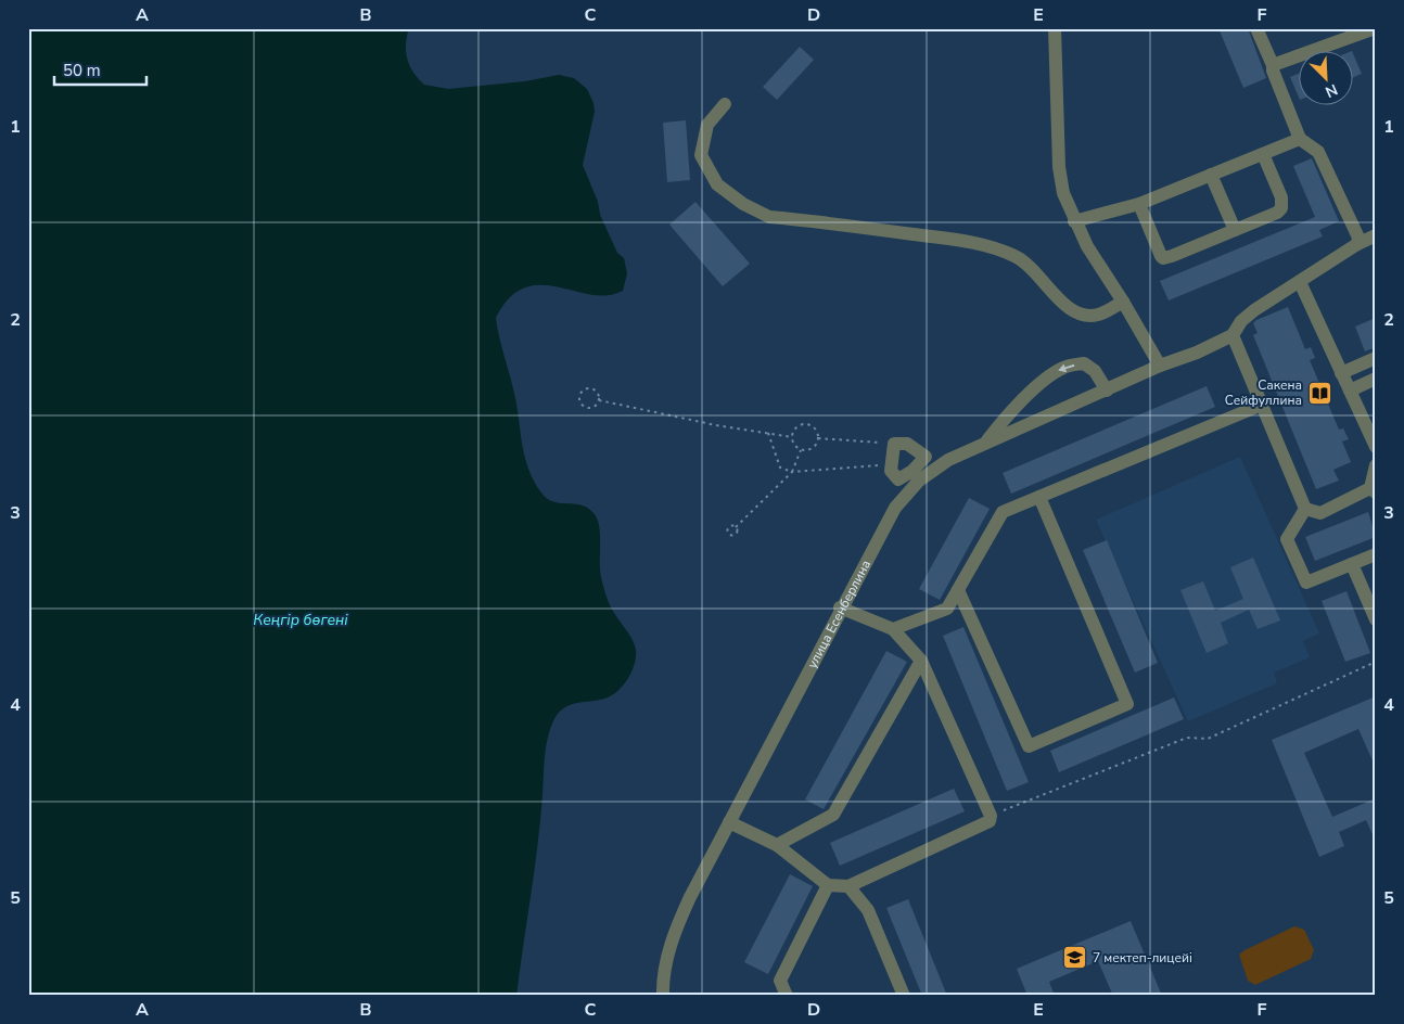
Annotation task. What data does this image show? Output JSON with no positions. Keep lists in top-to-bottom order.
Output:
{
  "streets": {
    "street": ["улица Есенберлина"]
  },
  "water": ["Кеңгір бөгені"],
  "places": {
    "library": ["Сакена Сейфуллина"],
    "school or university": ["7 мектеп-лицейі"]
  },
  "scale_bar": "50 m",
  "north": "bottom right",
  "grid": {
    "columns": [
      "A",
      "B",
      "C",
      "D",
      "E",
      "F"
    ],
    "rows": [
      "1",
      "2",
      "3",
      "4",
      "5"
    ]
  }
}
